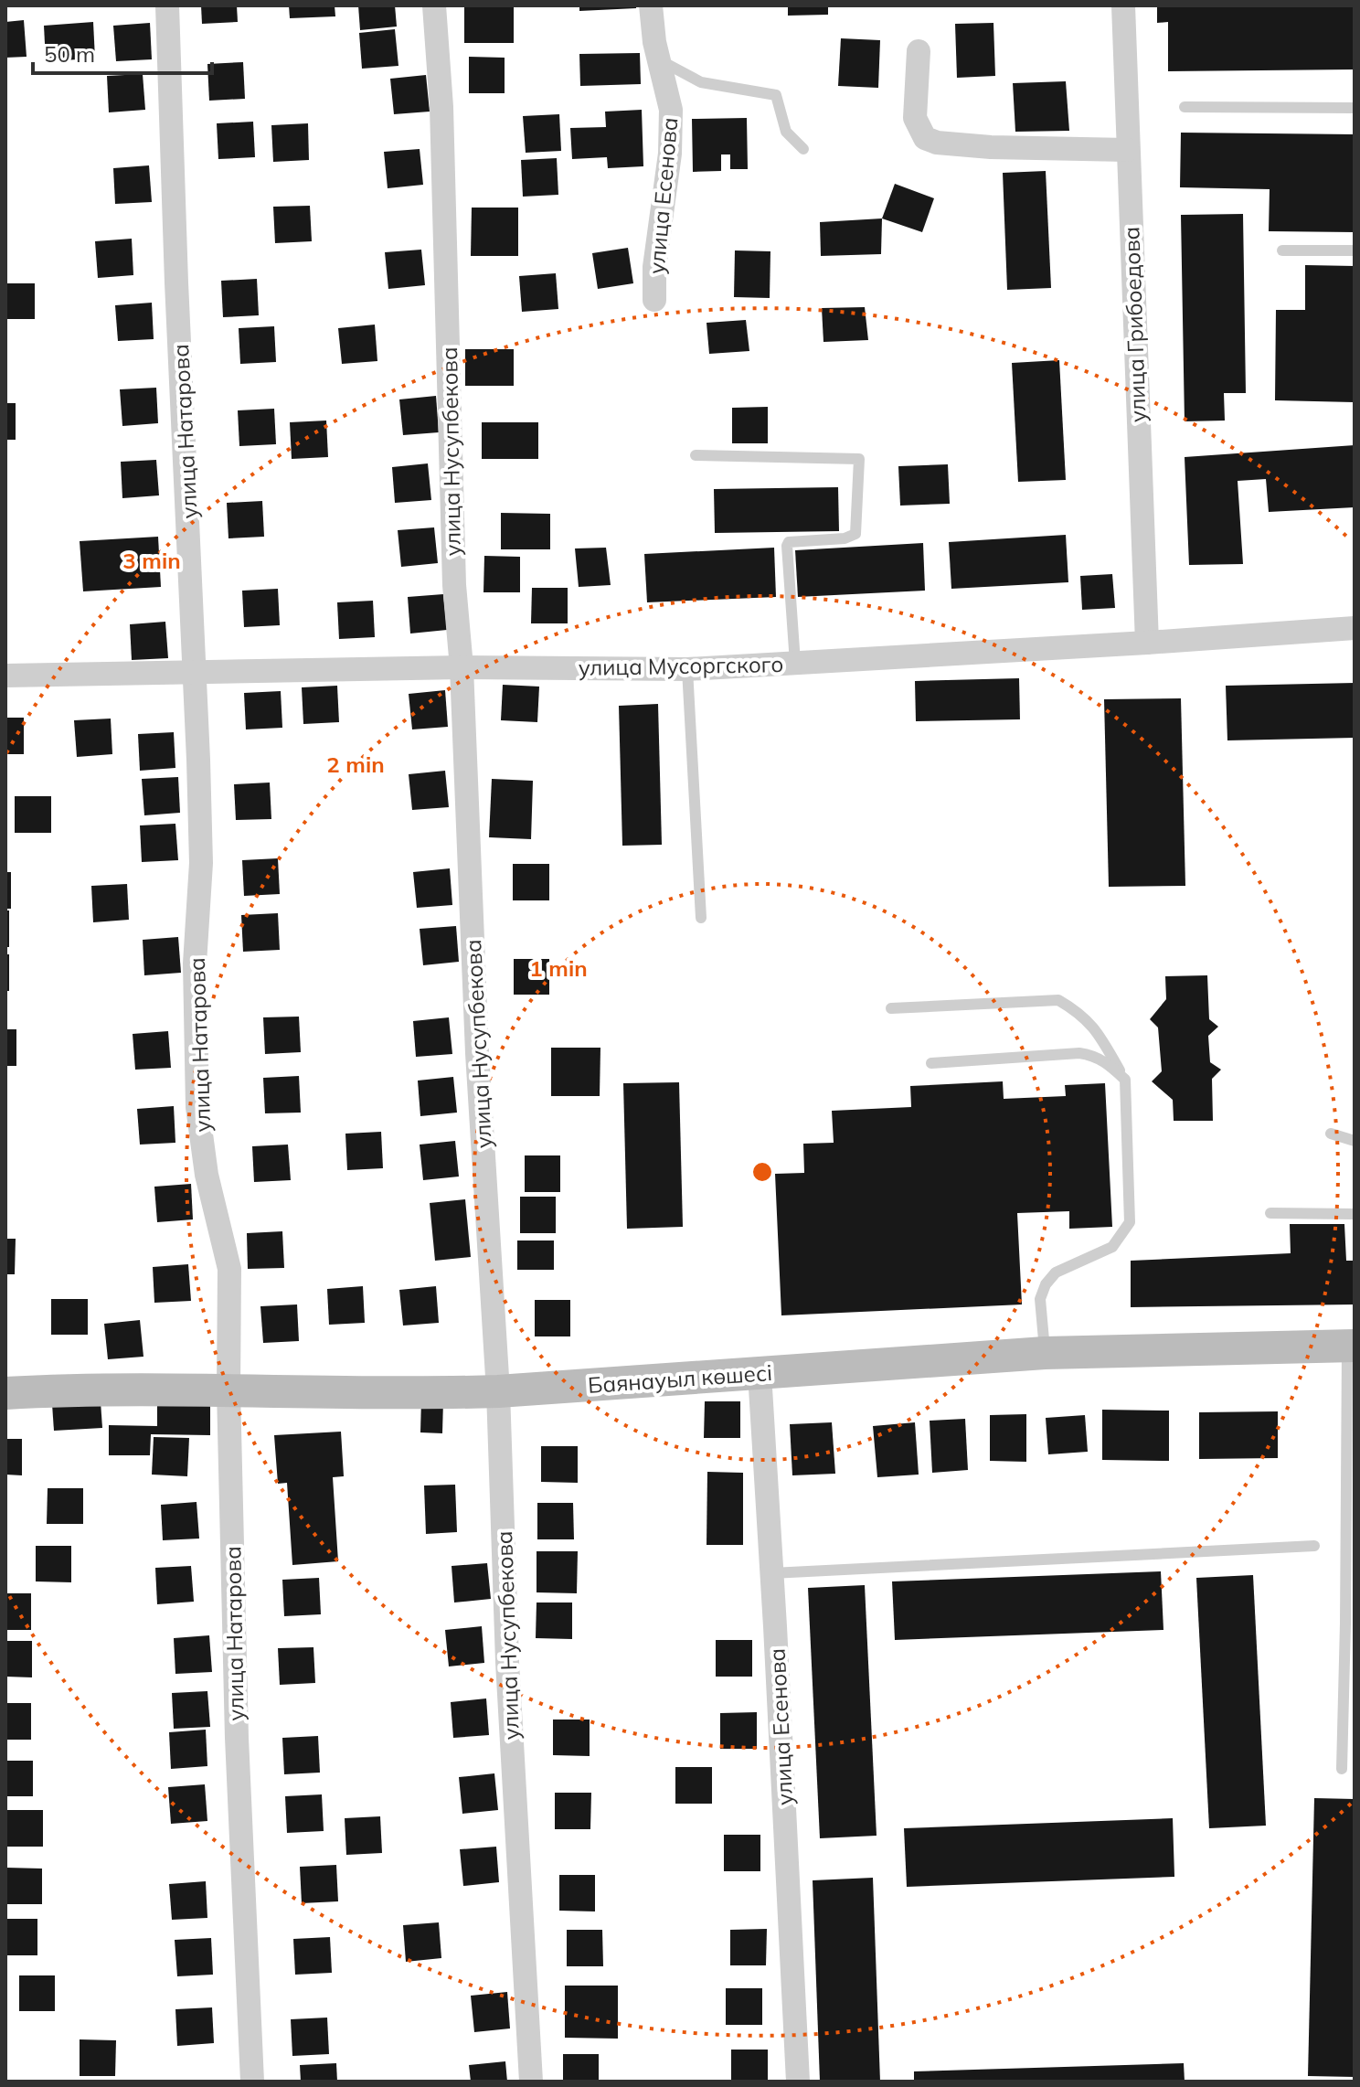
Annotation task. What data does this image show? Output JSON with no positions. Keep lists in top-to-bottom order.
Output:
{
  "streets": {
    "main road": ["Баянауыл көшесі"],
    "street": [
      "улица Есенова",
      "улица Грибоедова",
      "улица Натарова",
      "улица Нусупбекова",
      "улица Мусоргского"
    ]
  },
  "crossings": [
    ["улица Есенова", "Баянауыл көшесі"],
    ["улица Грибоедова", "улица Мусоргского"],
    ["улица Натарова", "улица Мусоргского"],
    ["улица Натарова", "Баянауыл көшесі"],
    ["улица Нусупбекова", "улица Мусоргского"],
    ["улица Нусупбекова", "Баянауыл көшесі"]
  ],
  "scale_bar": "50 m",
  "rings": ["3 min", "2 min", "1 min"]
}
